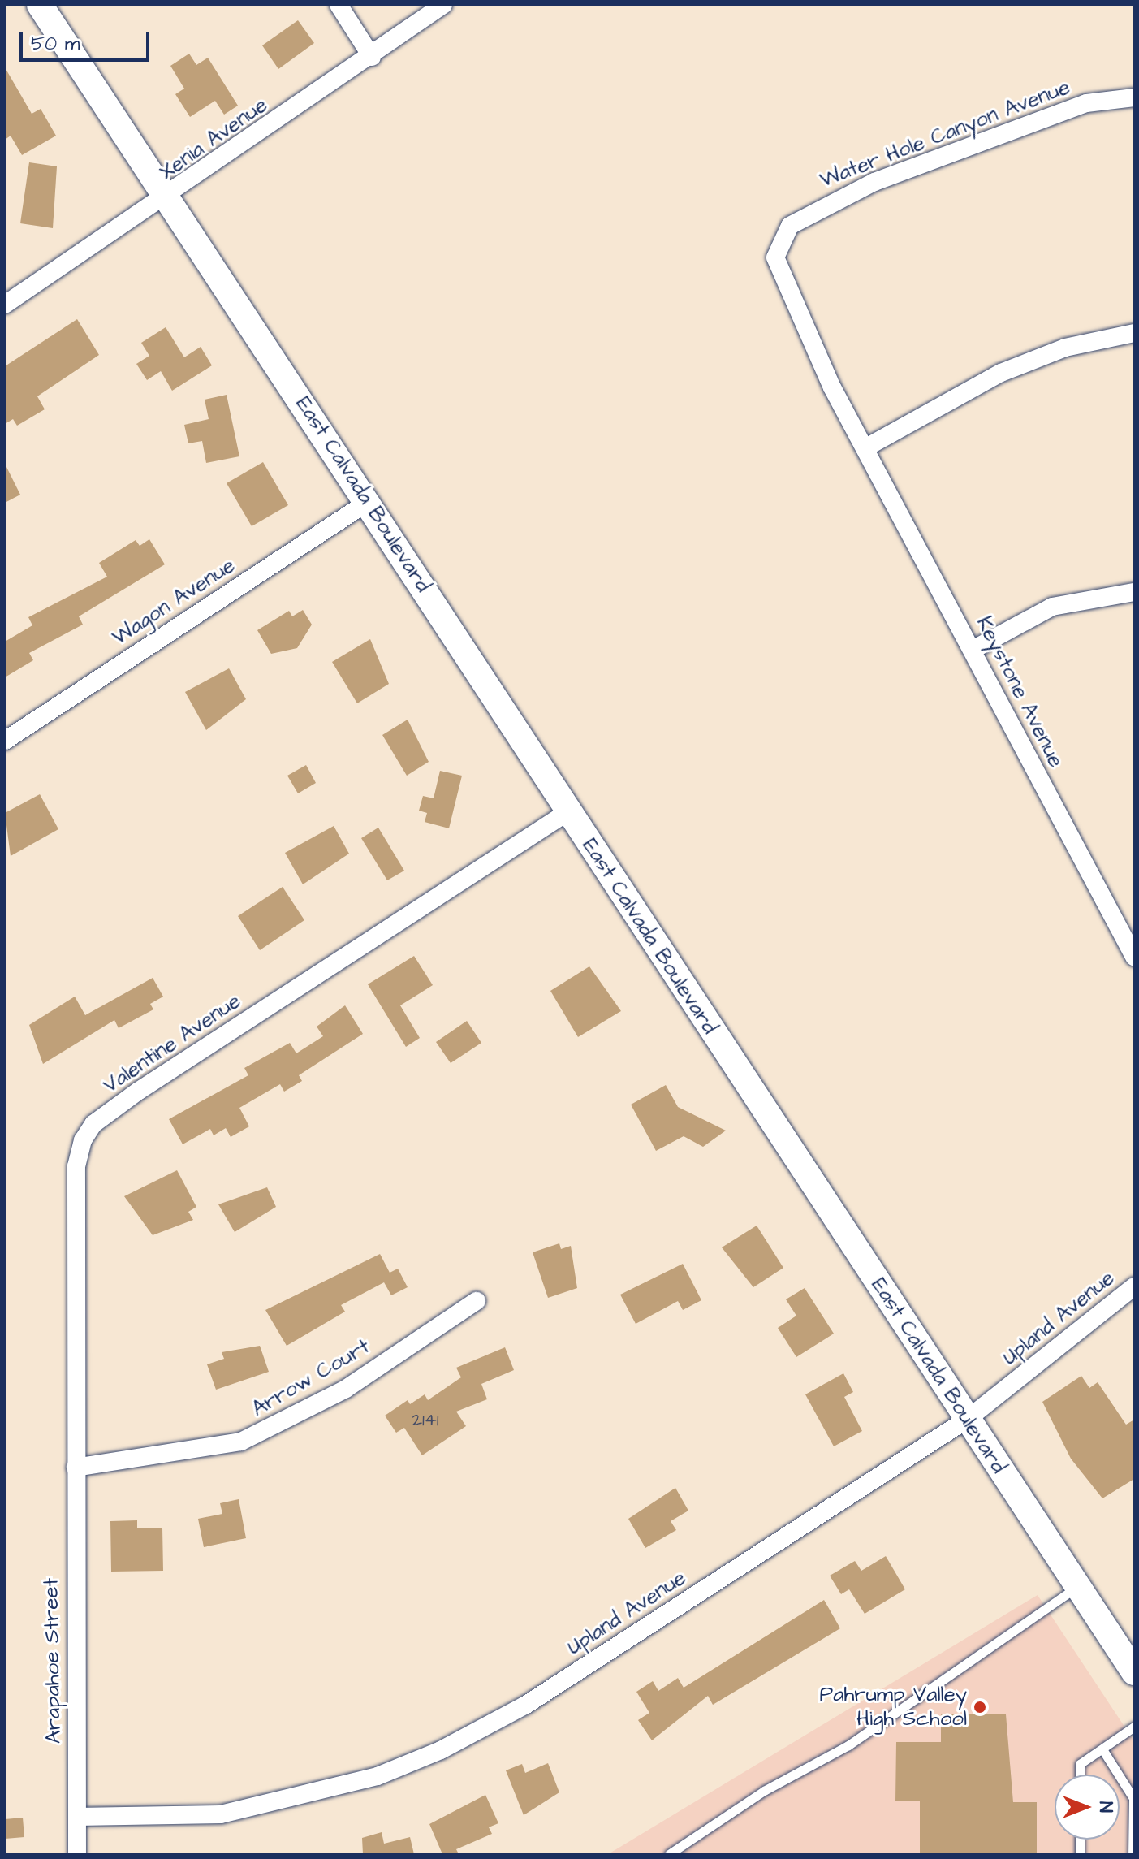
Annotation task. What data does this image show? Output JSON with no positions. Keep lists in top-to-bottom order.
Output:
{
  "streets": {
    "main road": ["East Calvada Boulevard"],
    "street": [
      "Water Hole Canyon Avenue",
      "Xenia Avenue",
      "Wagon Avenue",
      "Keystone Avenue",
      "Valentine Avenue",
      "Upland Avenue",
      "Arrow Court",
      "Arapahoe Street"
    ]
  },
  "crossings": [
    ["Water Hole Canyon Avenue", "Keystone Avenue"],
    ["Xenia Avenue", "East Calvada Boulevard"],
    ["East Calvada Boulevard", "Wagon Avenue"],
    ["East Calvada Boulevard", "Valentine Avenue"],
    ["East Calvada Boulevard", "Upland Avenue"],
    ["Valentine Avenue", "Arrow Court"],
    ["Valentine Avenue", "Arapahoe Street"],
    ["Upland Avenue", "Arapahoe Street"],
    ["Arrow Court", "Arapahoe Street"]
  ],
  "places": ["Pahrump Valley High School"],
  "house_numbers": ["2141"],
  "scale_bar": "50 m",
  "north": "right"
}
